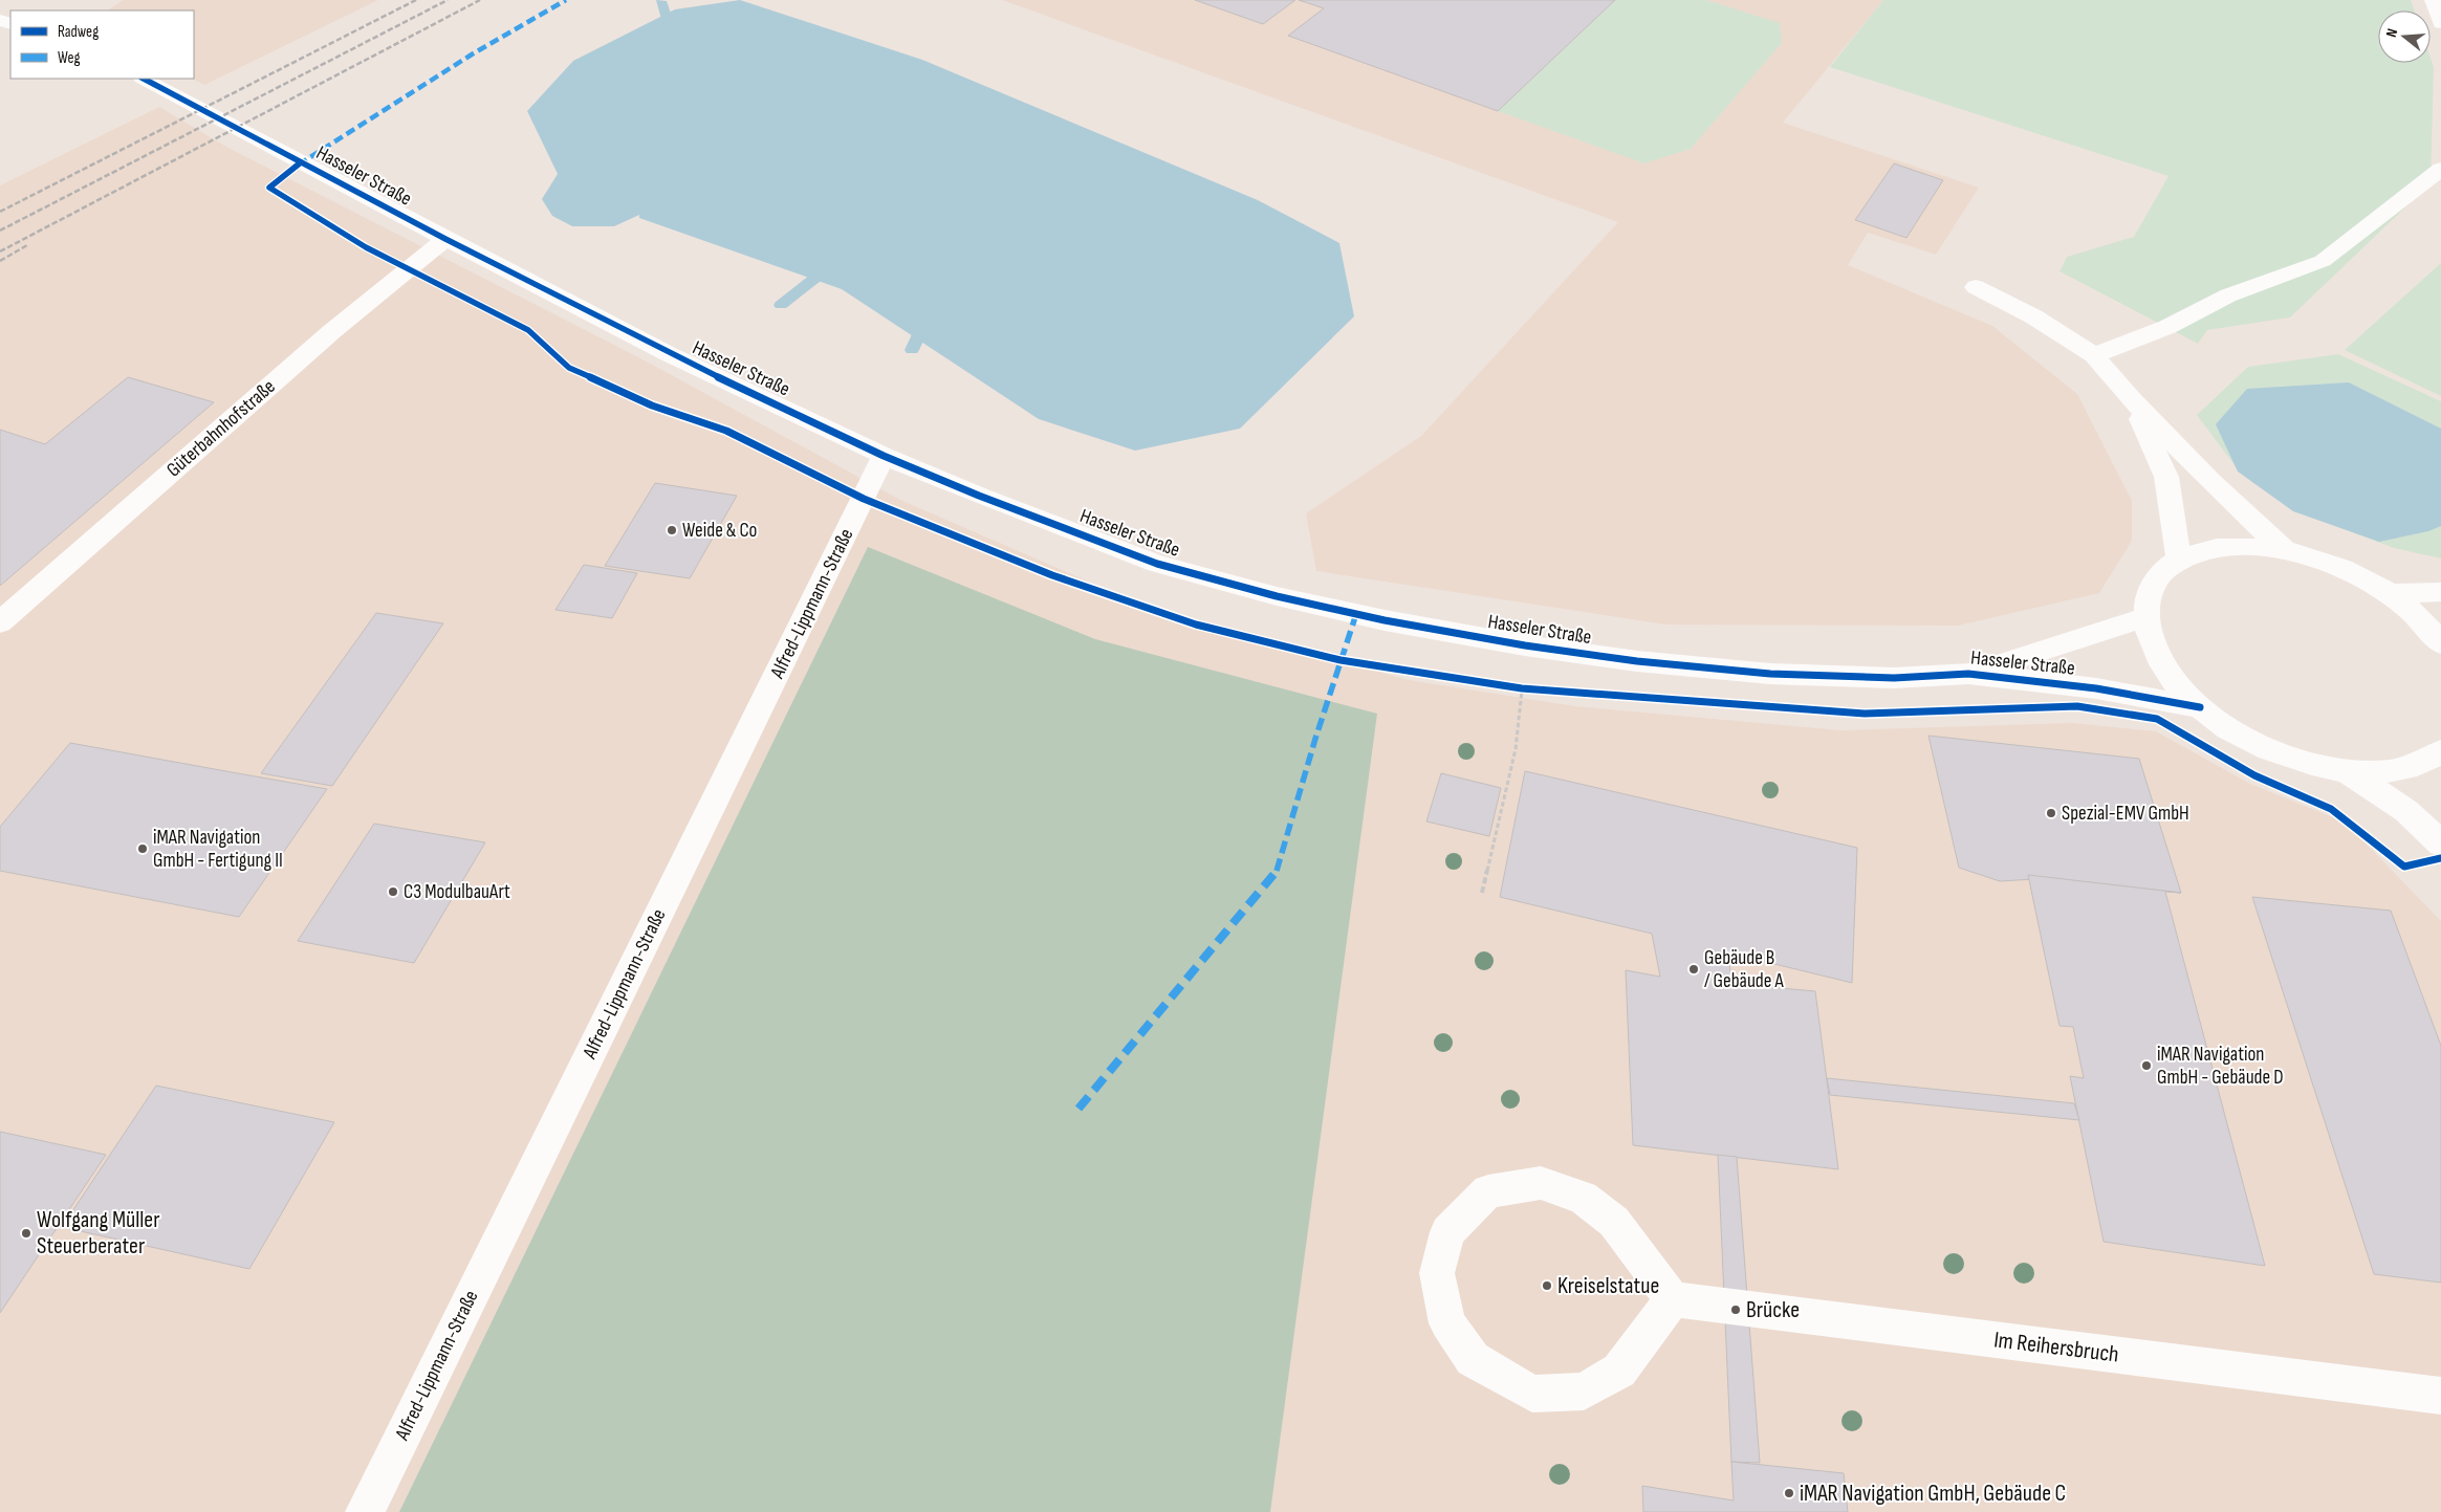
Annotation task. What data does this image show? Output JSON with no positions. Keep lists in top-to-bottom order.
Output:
{
  "streets": {
    "street": [
      "Hasseler Straße",
      "Güterbahnhofstraße",
      "Alfred-Lippmann-Straße",
      "Im Reihersbruch"
    ]
  },
  "crossings": [
    ["Hasseler Straße", "Güterbahnhofstraße"],
    ["Hasseler Straße", "Alfred-Lippmann-Straße"]
  ],
  "places": [
    "Weide & Co",
    "Spezial-EMV GmbH",
    "iMAR Navigation GmbH - Fertigung II",
    "C3 ModulbauArt",
    "Gebäude B / Gebäude A",
    "iMAR Navigation GmbH - Gebäude D",
    "Wolfgang Müller Steuerberater",
    "Kreiselstatue",
    "Brücke",
    "iMAR Navigation GmbH, Gebäude C"
  ],
  "legend": ["Radweg", "Weg"],
  "north": "left"
}
